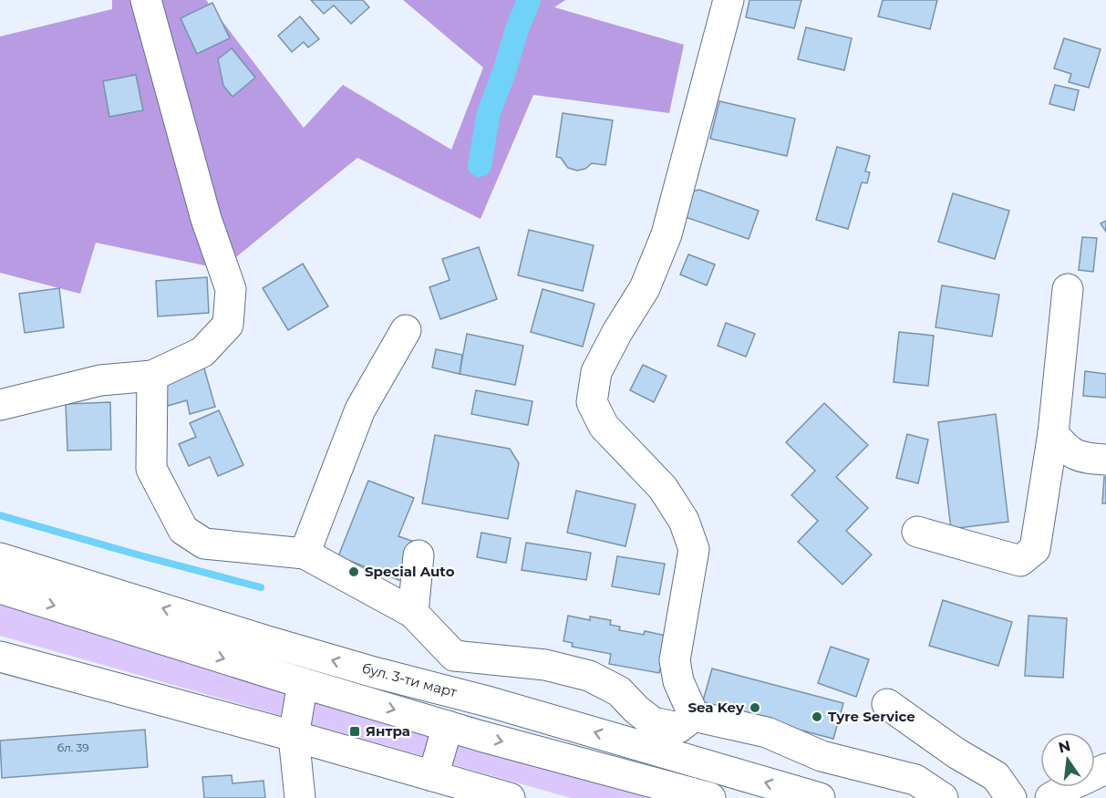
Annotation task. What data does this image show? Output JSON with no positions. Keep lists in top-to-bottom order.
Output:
{
  "streets": {
    "street": ["бул. 3-ти март"]
  },
  "places": {
    "other": ["Special Auto", "Sea Key", "Tyre Service"],
    "transit": ["Янтра"]
  },
  "house_numbers": ["бл. 39"],
  "north": "top"
}
